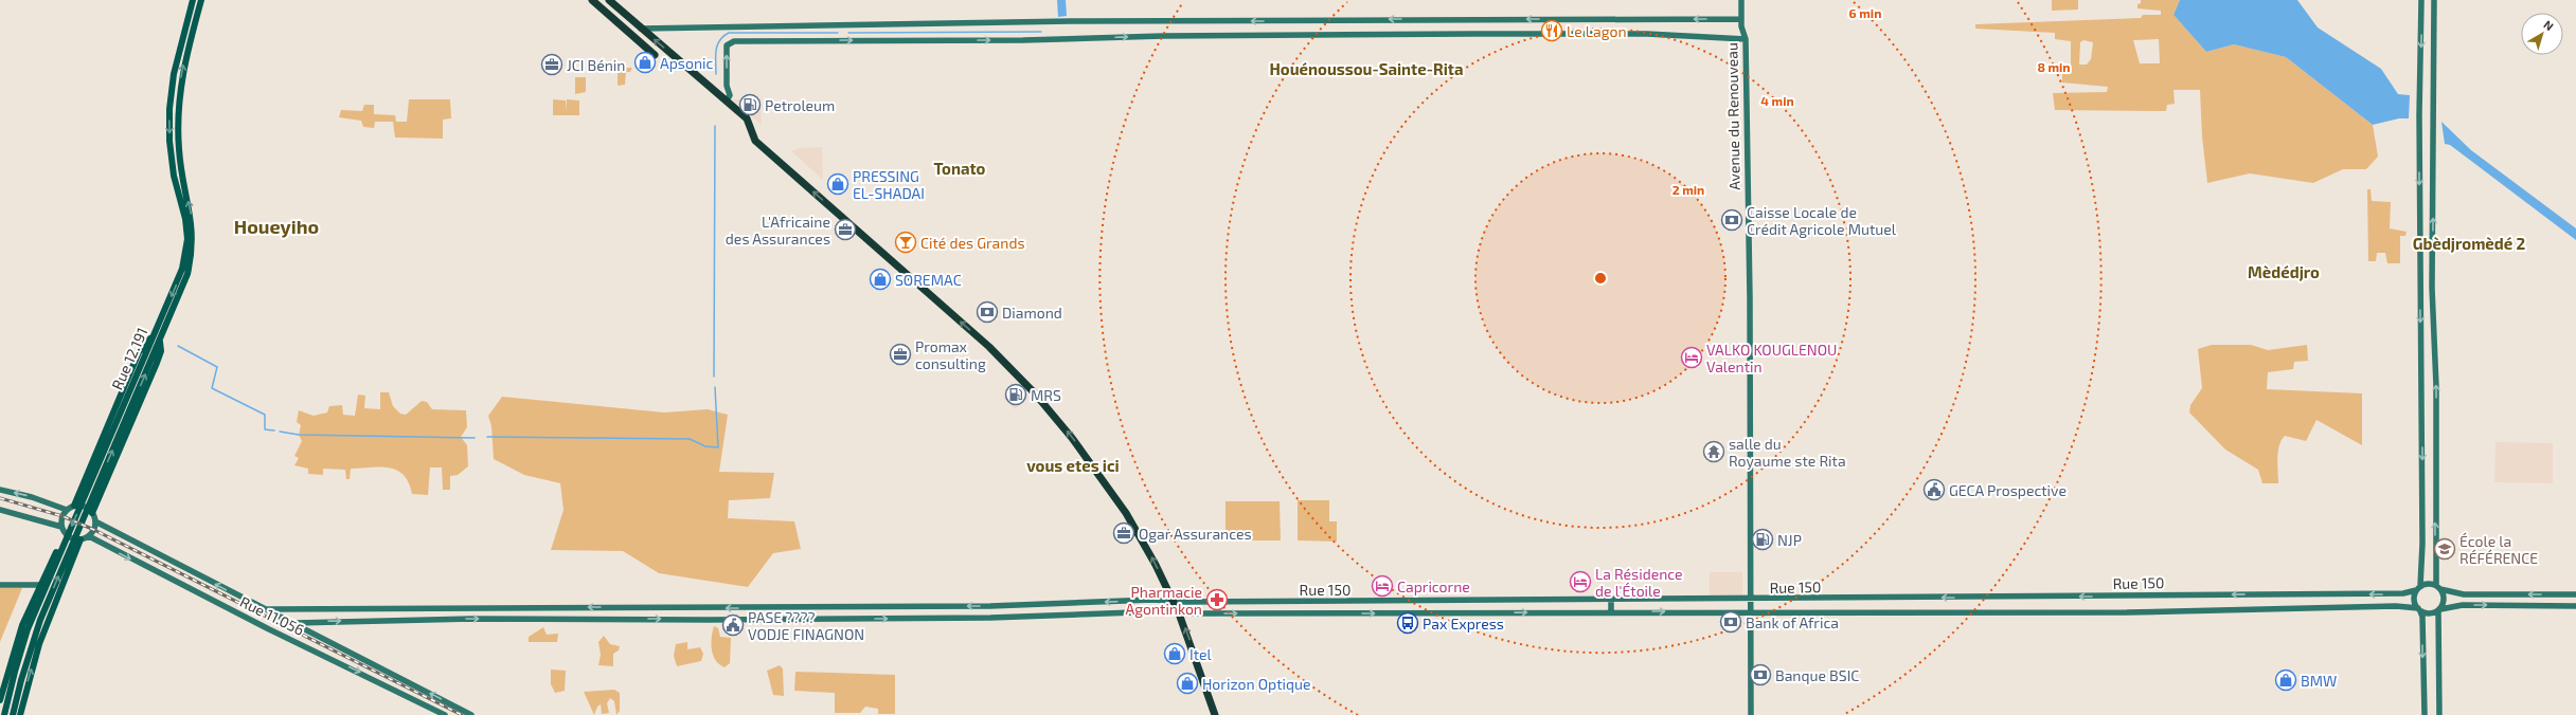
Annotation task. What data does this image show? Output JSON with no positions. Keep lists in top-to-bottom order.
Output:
{
  "streets": {
    "main road": ["Rue 12.191"],
    "street": ["Avenue du Renouveau", "Rue 150", "Rue 11.056"]
  },
  "crossings": [
    ["Avenue du Renouveau", "Rue 150"]
  ],
  "districts": [
    "Houénoussou-Sainte-Rita",
    "Tonato",
    "Houeyiho",
    "Gbèdjromèdé 2",
    "Mèdédjro",
    "vous etes ici"
  ],
  "places": {
    "restaurant": ["Le Lagon"],
    "shop": [
      "Apsonic",
      "PRESSING EL-SHADAI",
      "SOREMAC",
      "Itel",
      "BMW",
      "Horizon Optique"
    ],
    "office": [
      "JCI Bénin",
      "L'Africaine des Assurances",
      "Promax consulting",
      "Ogar Assurances"
    ],
    "fuel station": ["Petroleum", "MRS", "NJP"],
    "bank": [
      "Caisse Locale de Crédit Agricole Mutuel",
      "Diamond",
      "Bank of Africa",
      "Banque BSIC"
    ],
    "bar": ["Cité des Grands"],
    "hotel": ["VALKO KOUGLENOU Valentin", "La Résidence de l'Étoile", "Capricorne"],
    "temple": ["salle du Royaume ste Rita"],
    "public building": ["GECA Prospective", "PASE ???? VODJE FINAGNON"],
    "school or university": ["École la RÉFÉRENCE"],
    "pharmacy": ["Pharmacie Agontinkon"],
    "bus stop": ["Pax Express"]
  },
  "north": "top right",
  "rings": [
    "6 min",
    "8 min",
    "4 min",
    "2 min"
  ]
}
